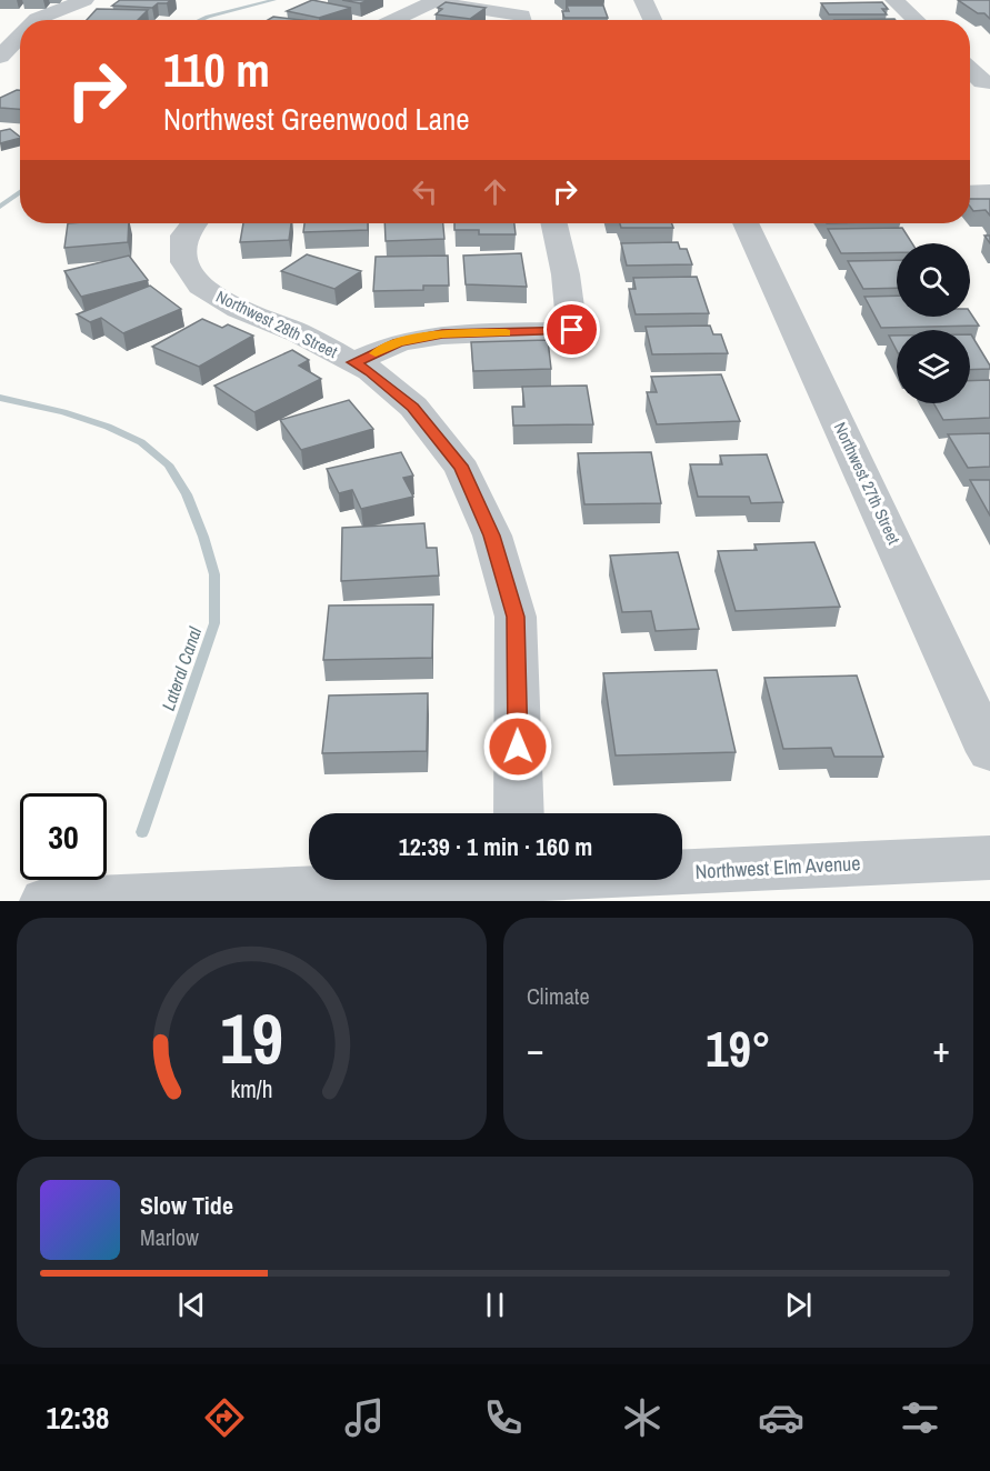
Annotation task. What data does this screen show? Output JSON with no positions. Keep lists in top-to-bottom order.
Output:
{
  "streets": {
    "street": ["Northwest 28th Street", "Northwest 27th Street", "Northwest Elm Avenue"]
  },
  "water": ["Lateral Canal"],
  "page": {
    "turn": ["110 m", "Northwest Greenwood Lane"],
    "limit": "30",
    "trip": "12:39 · 1 min · 160 m",
    "tile": "Climate",
    "heat": ["−", "19°", "+"],
    "song": ["Slow Tide", "Marlow"],
    "tabs": "12:38",
    "gauge": ["19", "km/h"]
  }
}
